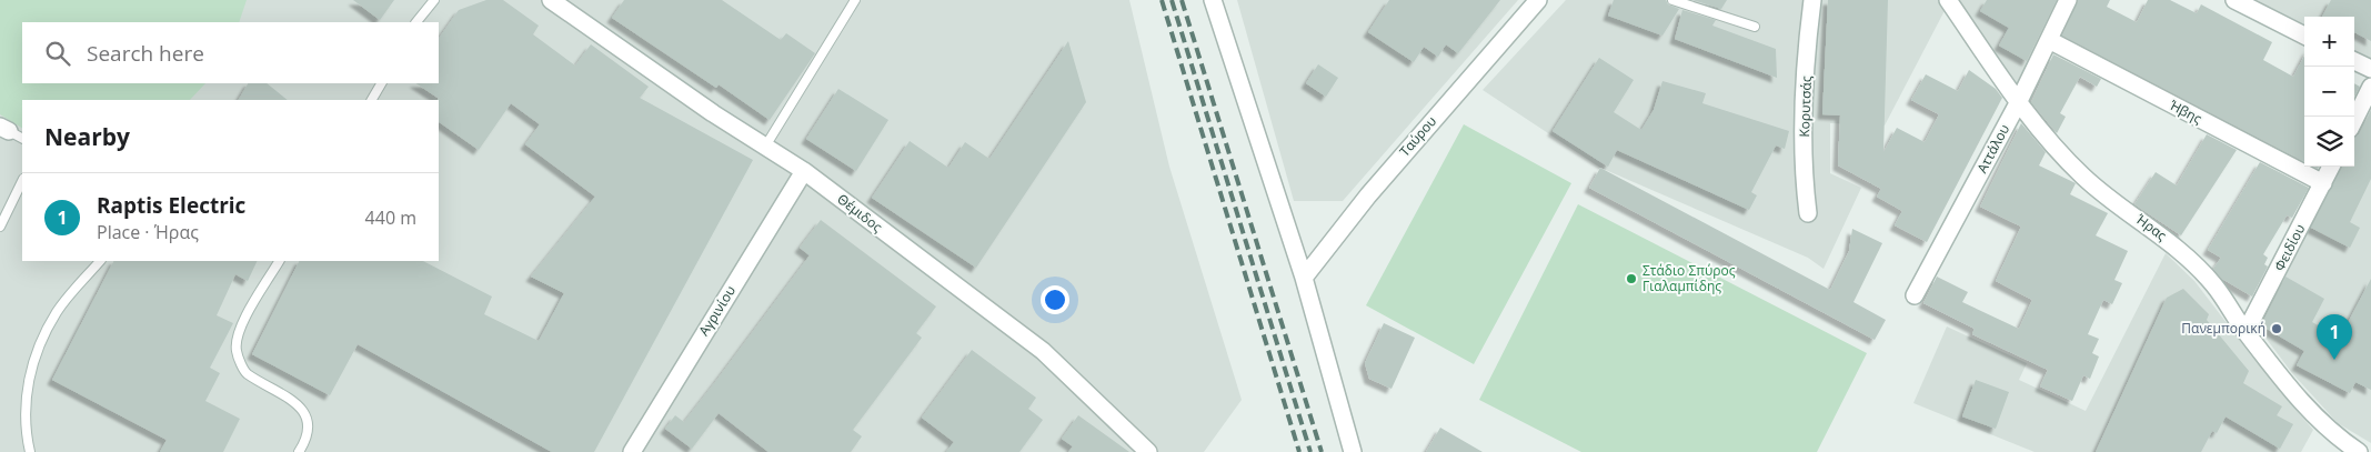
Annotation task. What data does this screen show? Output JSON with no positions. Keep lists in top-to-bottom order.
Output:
{
  "streets": {
    "street": [
      "Κορυτσάς",
      "Ήβης",
      "Ταύρου",
      "Αττάλου",
      "Θέμιδος",
      "Ήρας",
      "Φειδίου",
      "Αγρινίου"
    ]
  },
  "crossings": [
    ["Ήβης", "Αττάλου"],
    ["Ήβης", "Φειδίου"],
    ["Αττάλου", "Ήρας"],
    ["Θέμιδος", "Αγρινίου"],
    ["Ήρας", "Φειδίου"]
  ],
  "places": ["Στάδιο Σπύρος Γιαλαμπίδης", "Πανεμπορική"],
  "page": {
    "map_buttons": ["+", "−"],
    "search": "Search here",
    "heading": "Nearby",
    "list": [
      {
        "mark": "1",
        "name": "Raptis Electric",
        "note": "Place · Ήρας",
        "value": "440 m"
      }
    ],
    "pins": "1"
  }
}
